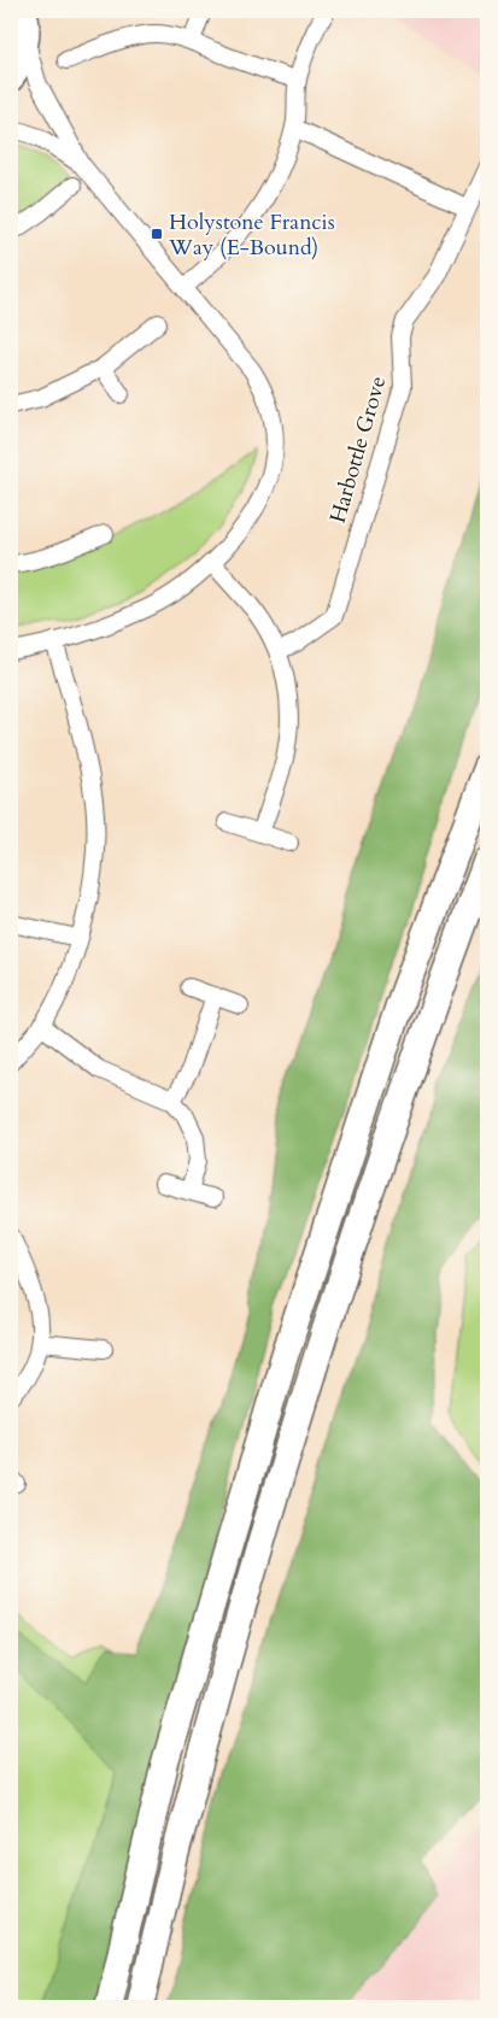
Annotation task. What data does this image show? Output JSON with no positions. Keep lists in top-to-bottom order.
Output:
{
  "streets": {
    "street": ["Harbottle Grove"]
  },
  "places": {
    "transit": ["Holystone Francis Way (E-Bound)"]
  }
}
